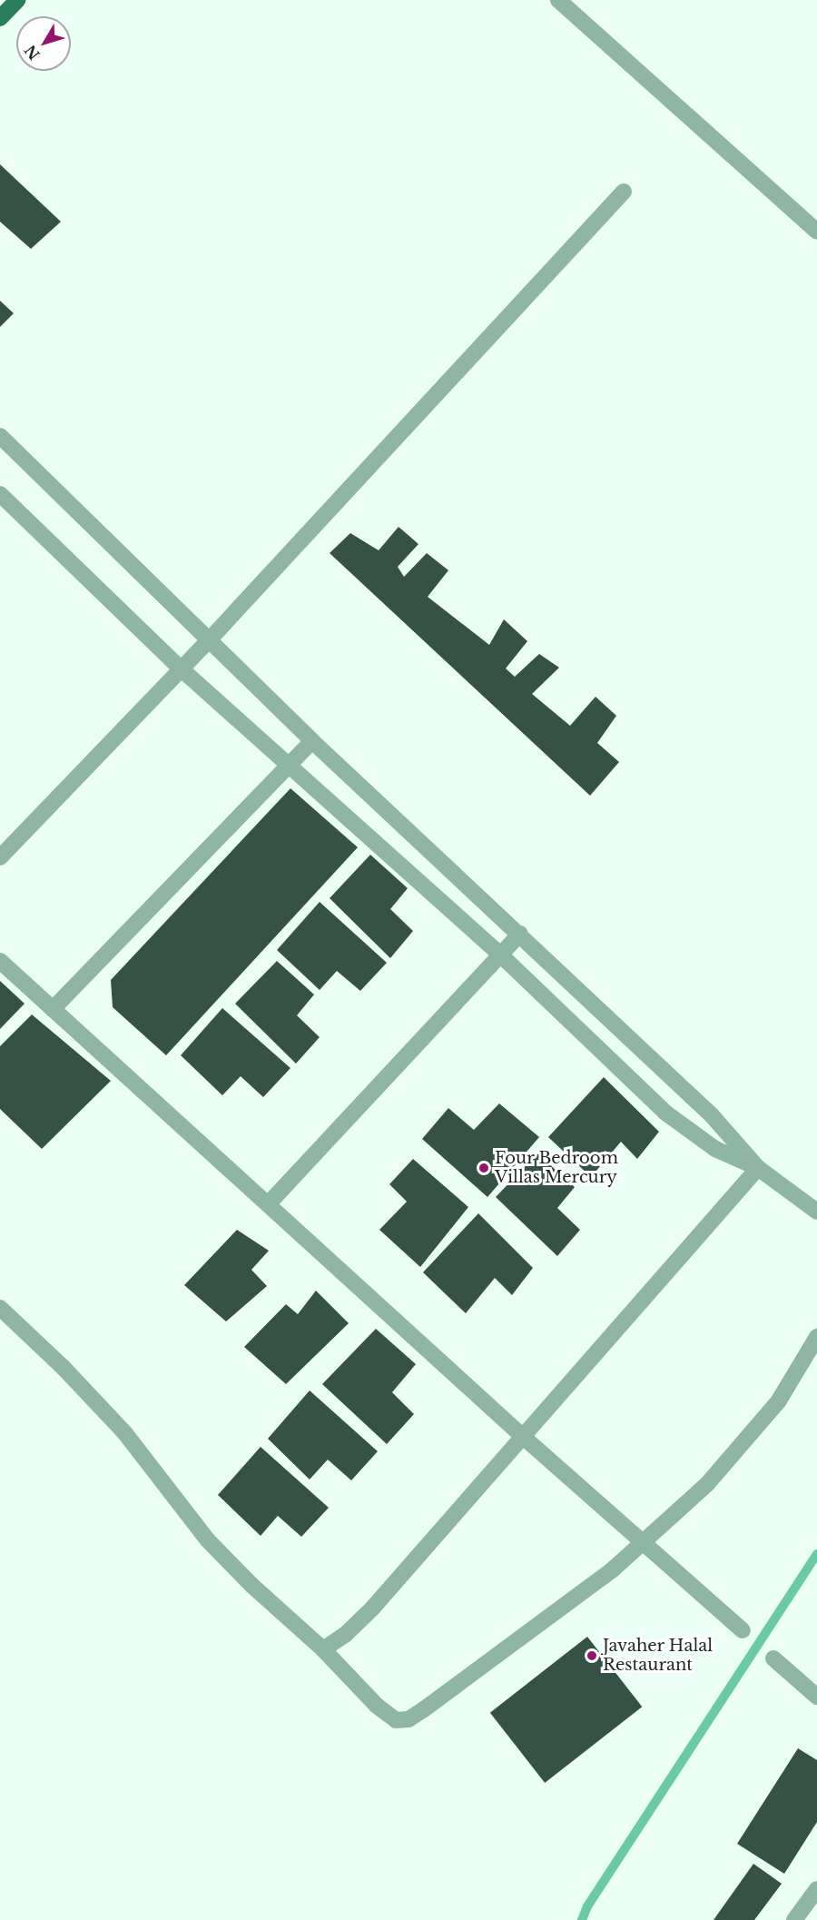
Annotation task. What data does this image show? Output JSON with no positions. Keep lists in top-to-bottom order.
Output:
{
  "places": ["Four Bedroom Villas Mercury", "Javaher Halal Restaurant"],
  "north": "bottom left"
}
